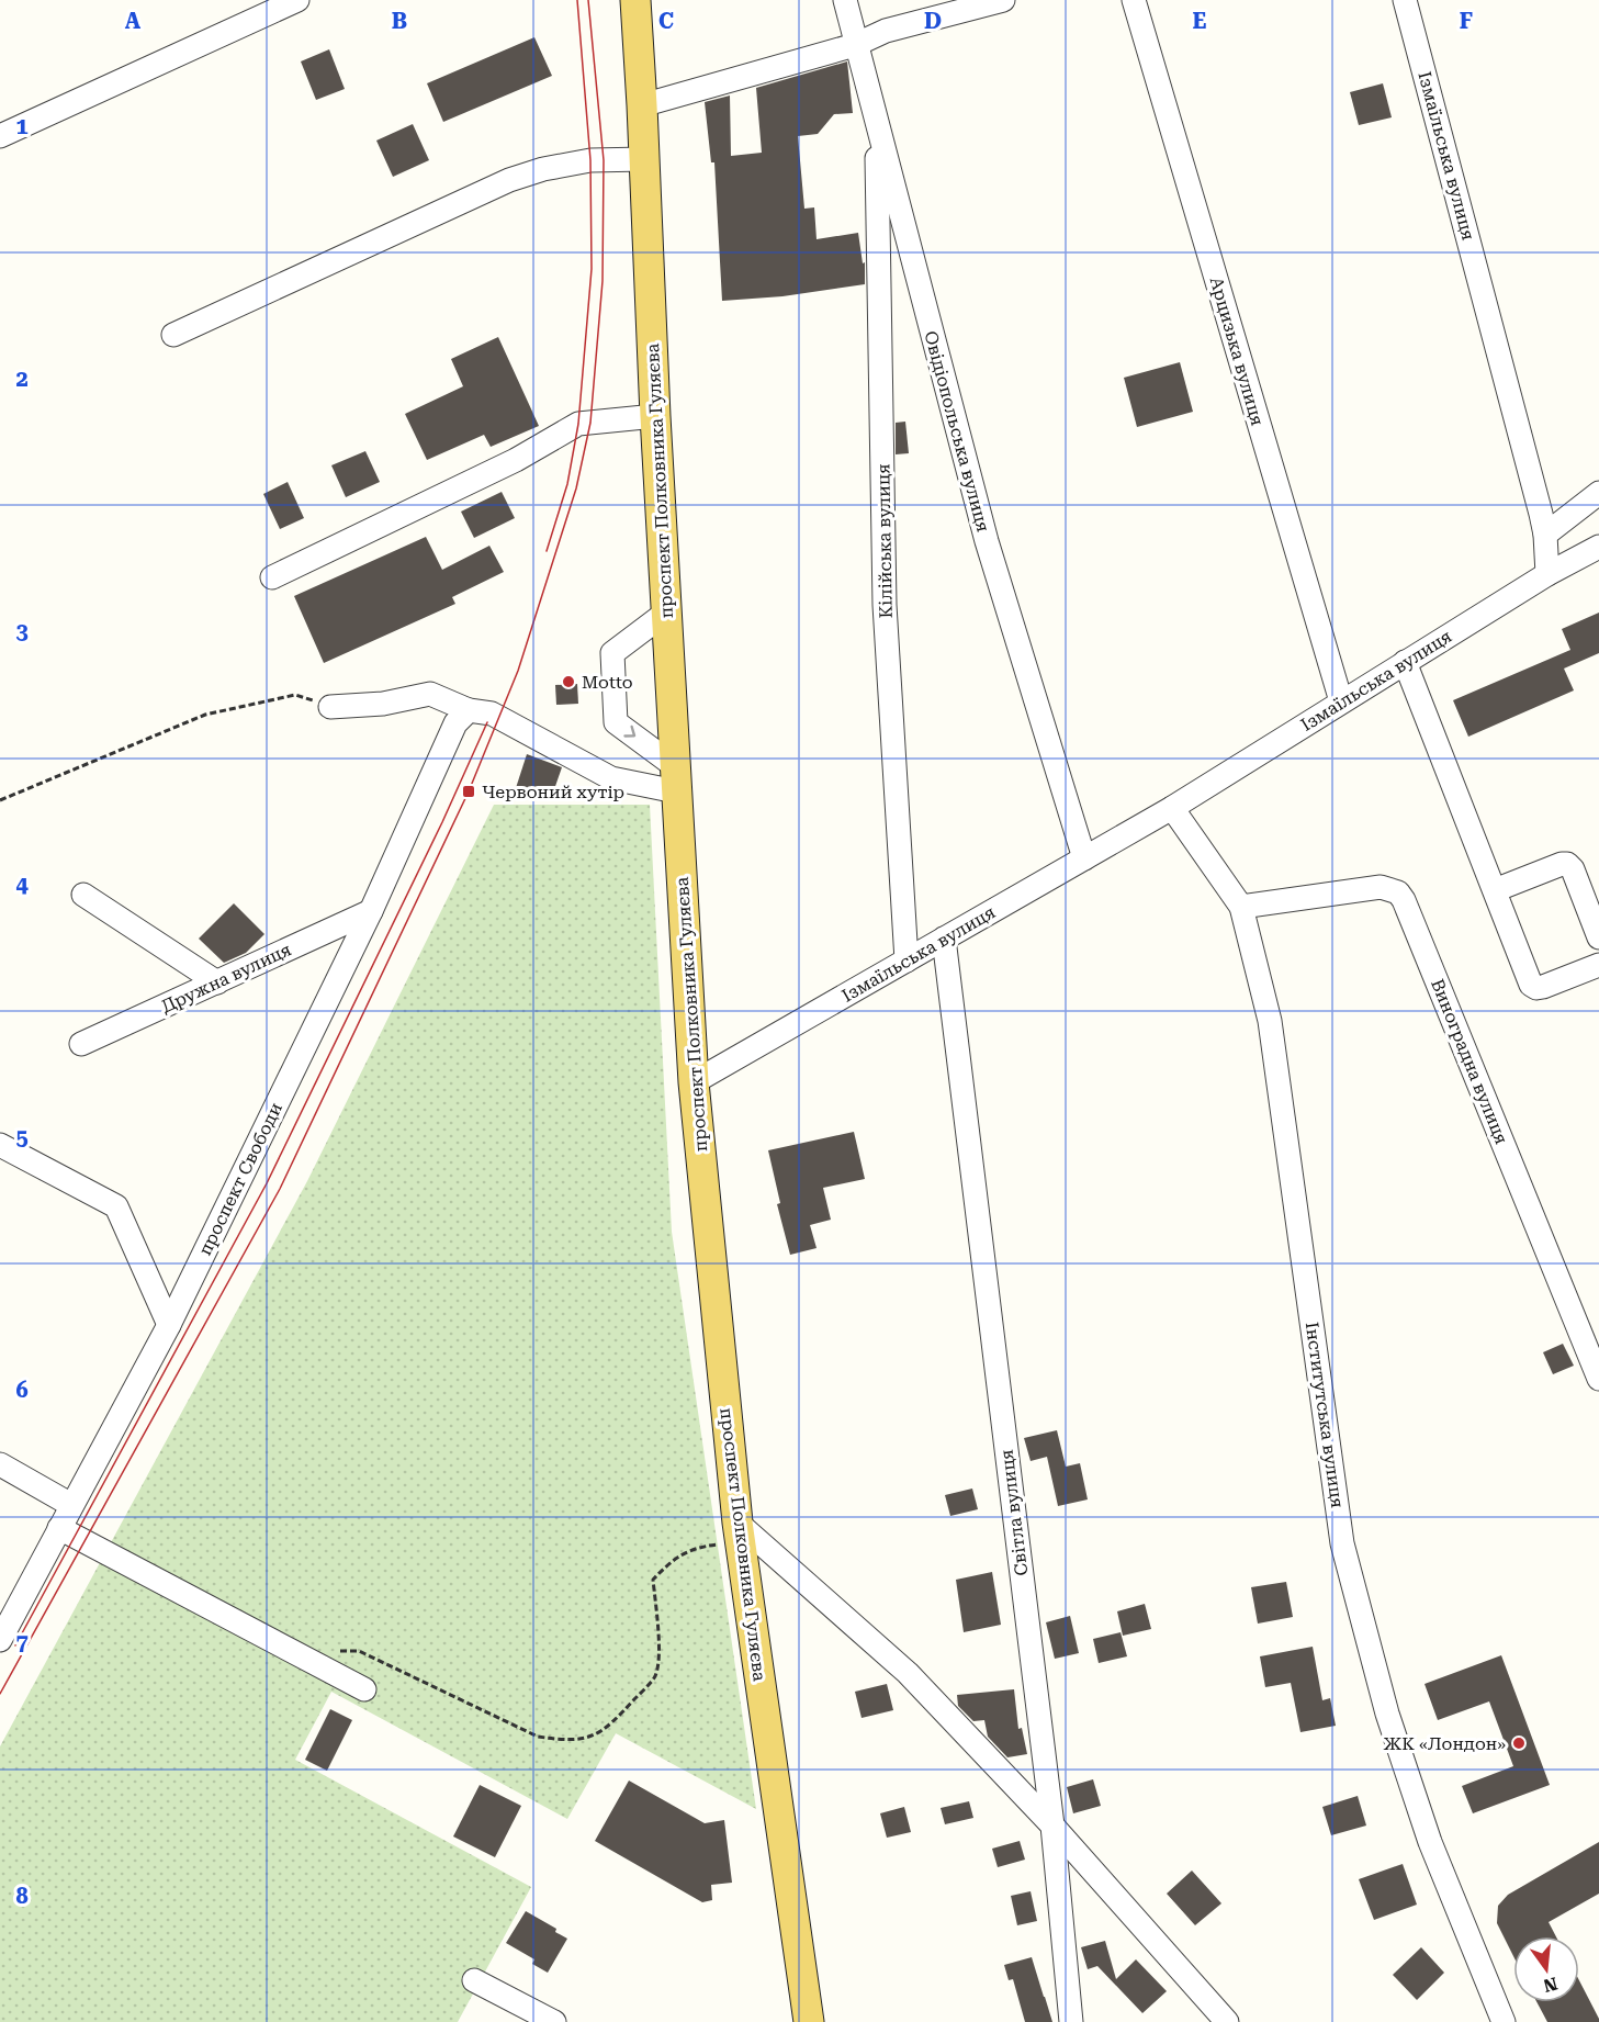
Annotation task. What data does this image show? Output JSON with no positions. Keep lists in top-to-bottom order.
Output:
{
  "streets": {
    "main road": ["проспект Полковника Гуляєва"],
    "street": [
      "Ізмаїльська вулиця",
      "Арцизька вулиця",
      "Овідіопольська вулиця",
      "Кілійська вулиця",
      "Дружна вулиця",
      "Виноградна вулиця",
      "проспект Свободи",
      "Інститутська вулиця",
      "Світла вулиця"
    ]
  },
  "crossings": [
    ["Ізмаїльська вулиця", "Арцизька вулиця"],
    ["Ізмаїльська вулиця", "Овідіопольська вулиця"],
    ["Ізмаїльська вулиця", "проспект Полковника Гуляєва"],
    ["Ізмаїльська вулиця", "Кілійська вулиця"],
    ["Ізмаїльська вулиця", "Інститутська вулиця"],
    ["Ізмаїльська вулиця", "Світла вулиця"],
    ["Овідіопольська вулиця", "Кілійська вулиця"],
    ["Дружна вулиця", "проспект Свободи"],
    ["Виноградна вулиця", "Інститутська вулиця"]
  ],
  "places": {
    "other": ["Motto", "ЖК «Лондон»"],
    "transit": ["Червоний хутір"]
  },
  "north": "bottom",
  "grid": {
    "columns": [
      "A",
      "B",
      "C",
      "D",
      "E",
      "F"
    ],
    "rows": [
      "1",
      "2",
      "3",
      "4",
      "5",
      "6",
      "7",
      "8"
    ]
  }
}
